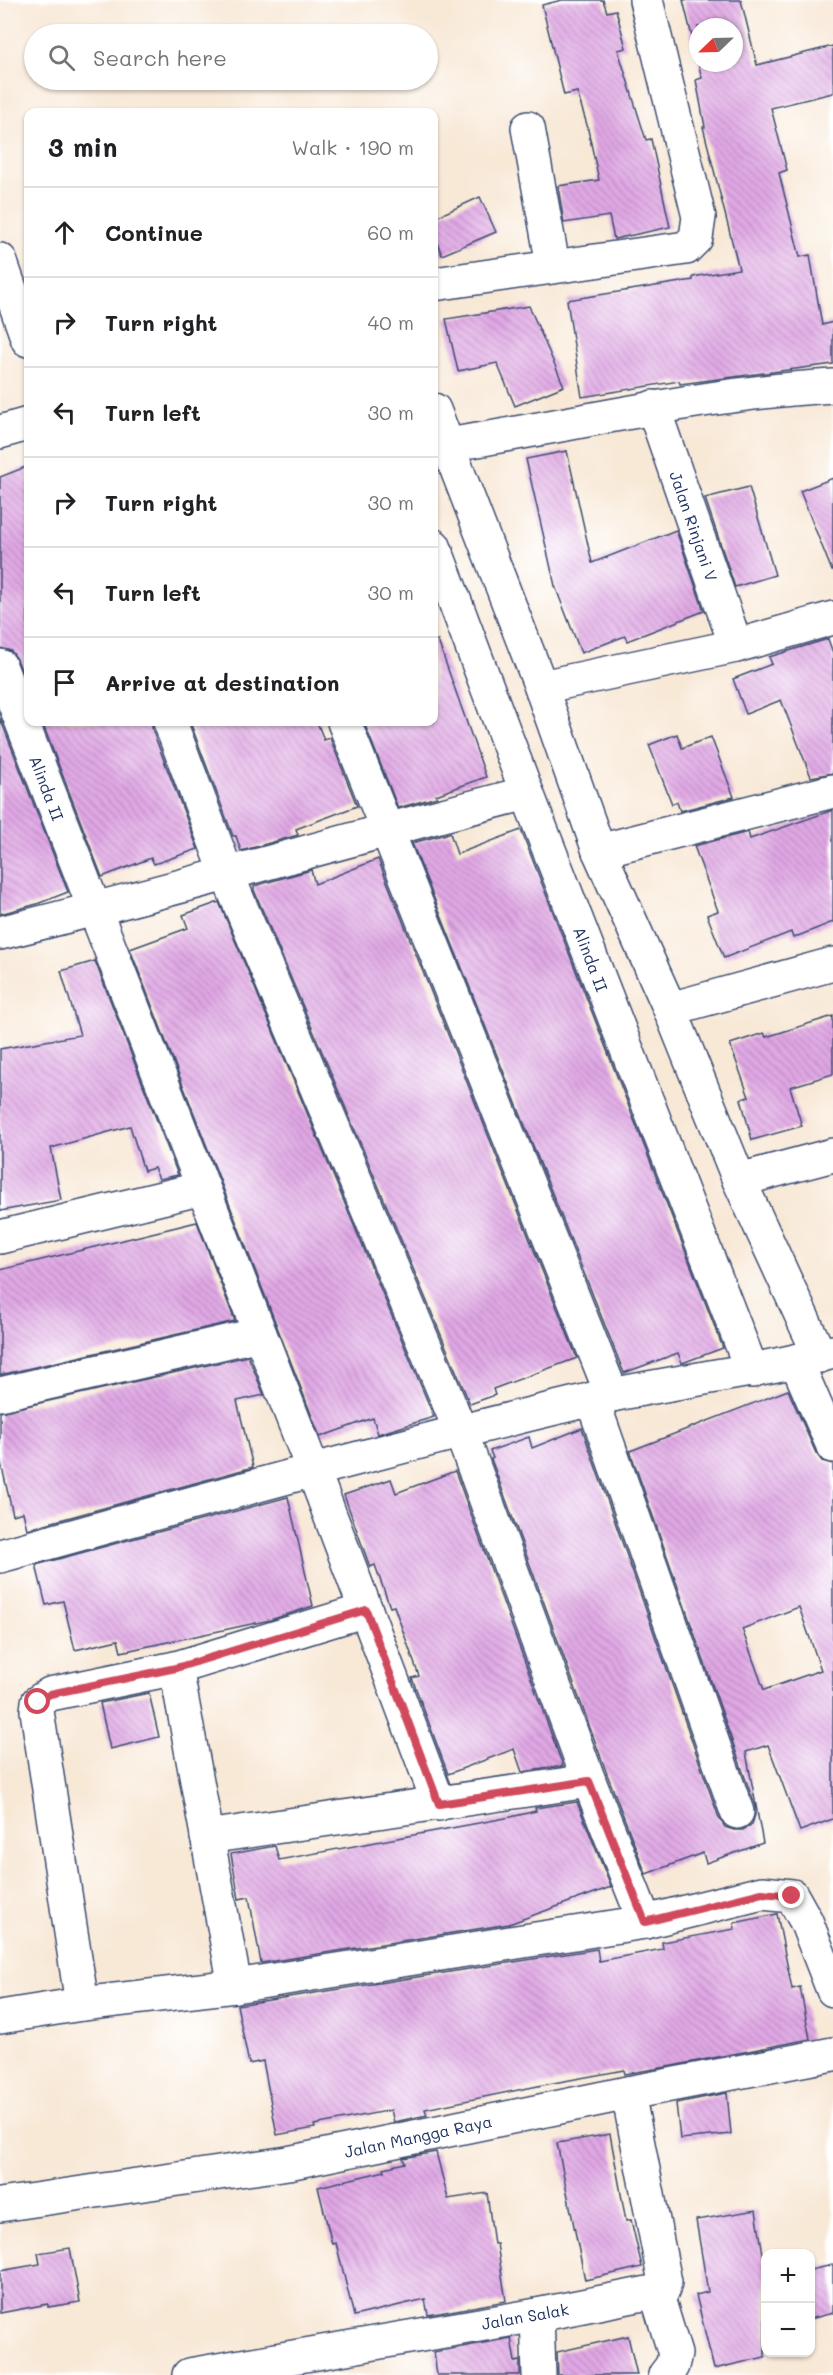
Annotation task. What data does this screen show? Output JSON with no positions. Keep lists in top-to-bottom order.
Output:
{
  "streets": {
    "street": [
      "Jalan Rinjani V",
      "Alinda II",
      "Jalan Mangga Raya",
      "Jalan Salak"
    ]
  },
  "north": "bottom left",
  "page": {
    "search": "Search here",
    "heading": ["3 min", "Walk · 190 m"],
    "list": [
      ["Continue", "60 m"],
      ["Turn right", "40 m"],
      ["Turn left", "30 m"],
      ["Turn right", "30 m"],
      ["Turn left", "30 m"],
      "Arrive at destination"
    ],
    "map_buttons": ["+", "−"]
  }
}
